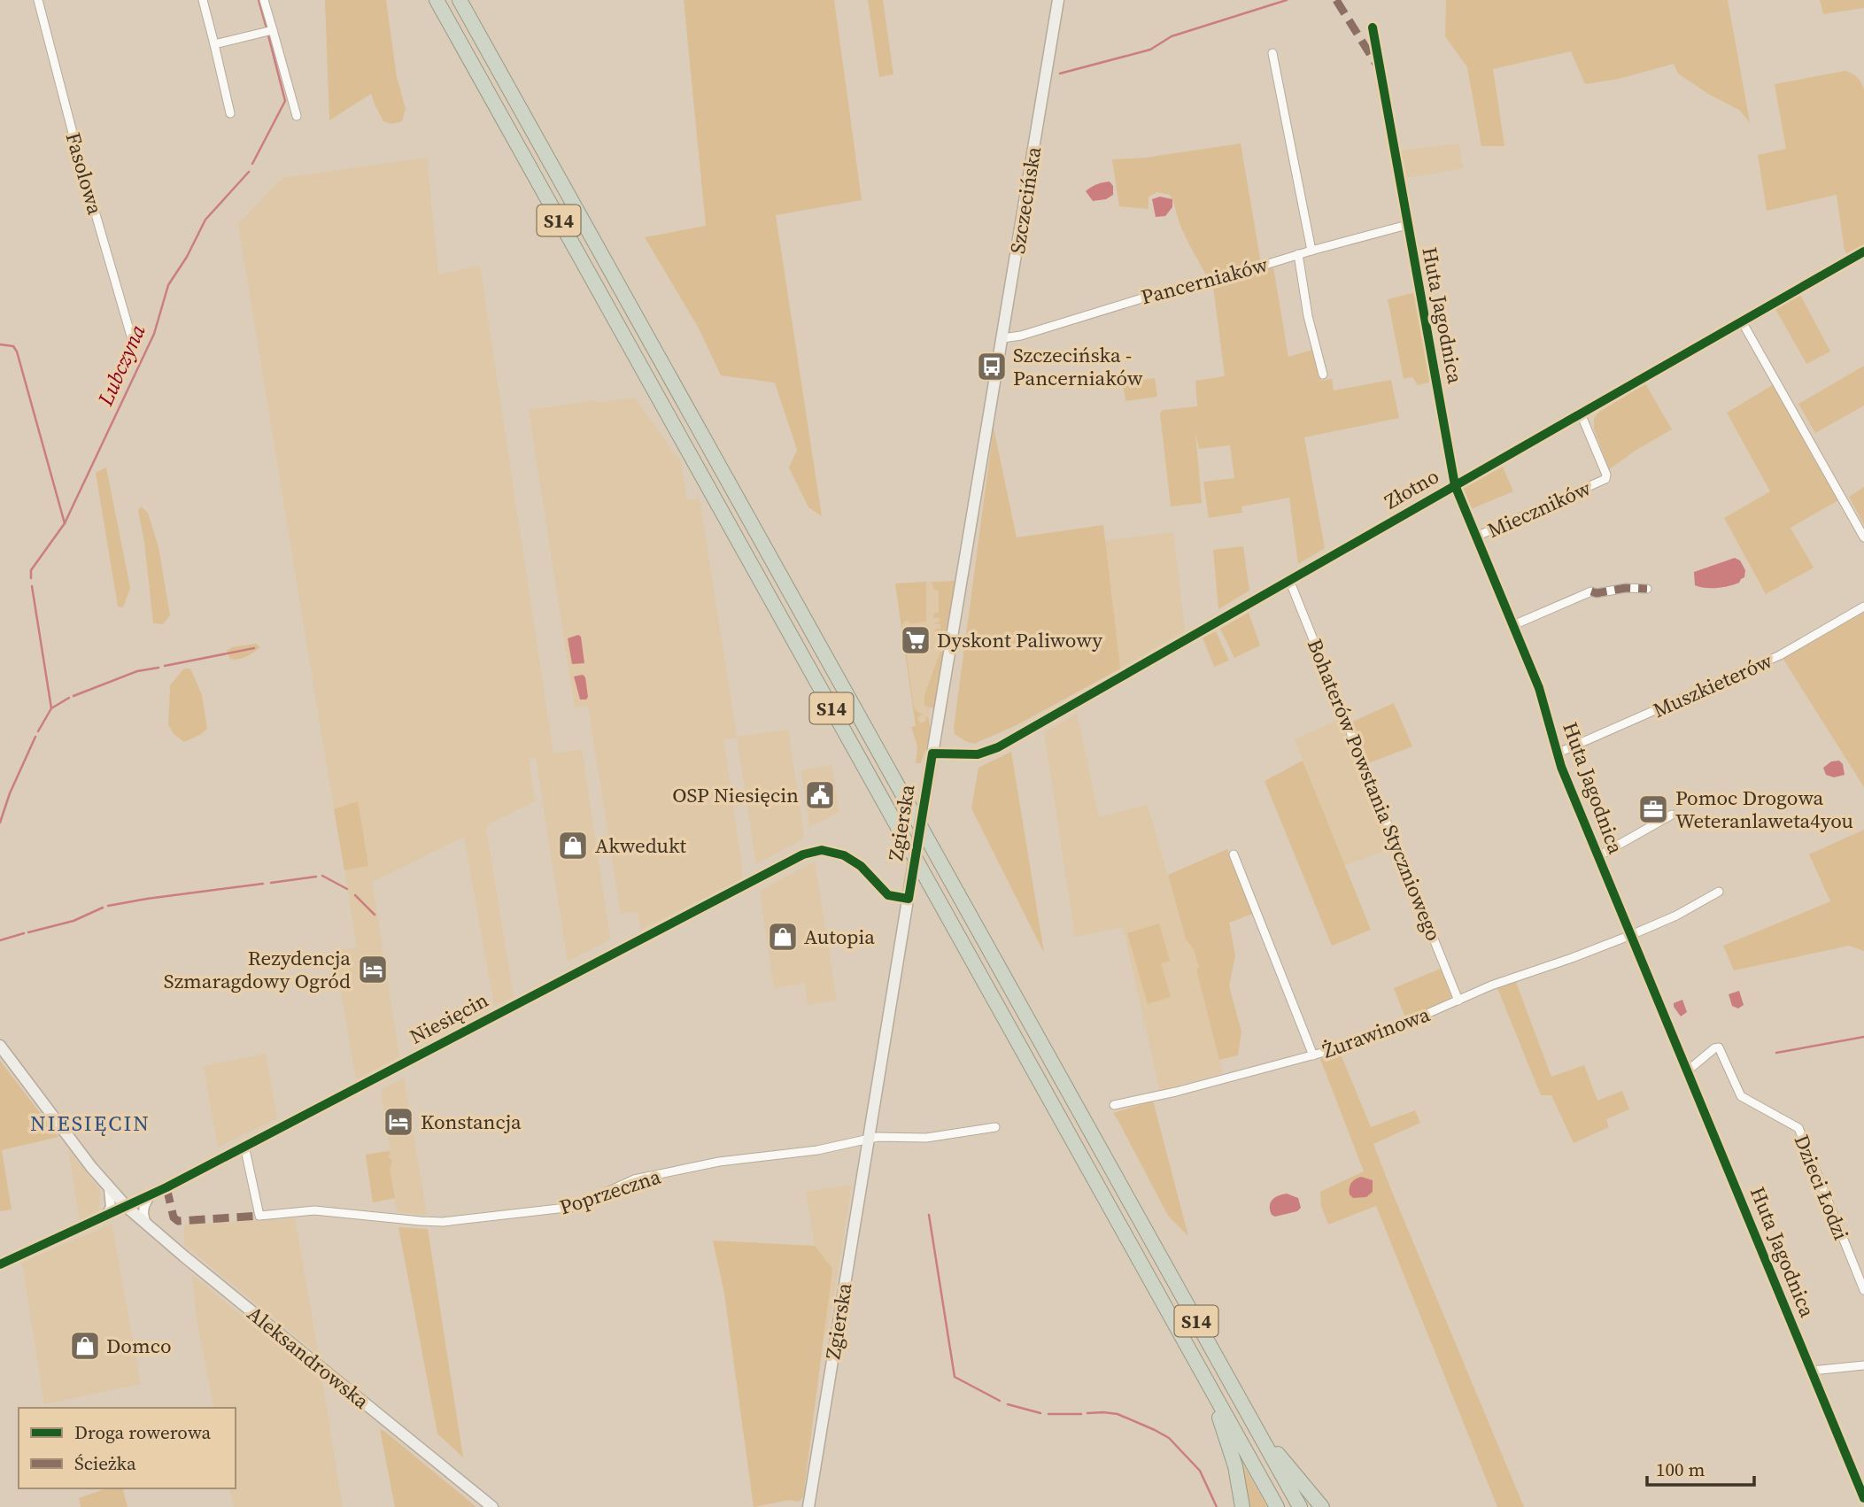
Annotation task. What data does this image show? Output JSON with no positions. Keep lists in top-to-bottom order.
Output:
{
  "streets": {
    "highway": ["S14"],
    "main road": ["Szczecińska", "Zgierska", "Aleksandrowska"],
    "street": [
      "Fasolowa",
      "Pancerniaków",
      "Huta Jagodnica",
      "Złotno",
      "Mieczników",
      "Muszkieterów",
      "Bohaterów Powstania Styczniowego",
      "Niesięcin",
      "Żurawinowa",
      "Dzieci Łodzi",
      "Poprzeczna"
    ]
  },
  "crossings": [
    ["Szczecińska", "Pancerniaków"],
    ["Szczecińska", "Zgierska"],
    ["Pancerniaków", "Huta Jagodnica"],
    ["Huta Jagodnica", "Złotno"],
    ["Huta Jagodnica", "Mieczników"],
    ["Huta Jagodnica", "Muszkieterów"],
    ["Huta Jagodnica", "Żurawinowa"],
    ["Huta Jagodnica", "Dzieci Łodzi"],
    ["Złotno", "Mieczników"],
    ["Złotno", "Bohaterów Powstania Styczniowego"],
    ["Złotno", "Zgierska"],
    ["Bohaterów Powstania Styczniowego", "Żurawinowa"],
    ["Zgierska", "Niesięcin"],
    ["Zgierska", "Poprzeczna"],
    ["Niesięcin", "Poprzeczna"],
    ["Niesięcin", "Aleksandrowska"]
  ],
  "districts": ["NIESIĘCIN"],
  "water": ["Lubczyna"],
  "places": {
    "bus stop": ["Szczecińska - Pancerniaków"],
    "supermarket": ["Dyskont Paliwowy"],
    "public building": ["OSP Niesięcin"],
    "office": ["Pomoc Drogowa Weteranlaweta4you"],
    "shop": ["Akwedukt", "Autopia", "Domco"],
    "hotel": ["Rezydencja Szmaragdowy Ogród", "Konstancja"]
  },
  "legend": ["Droga rowerowa", "Ścieżka"],
  "scale_bar": "100 m"
}
